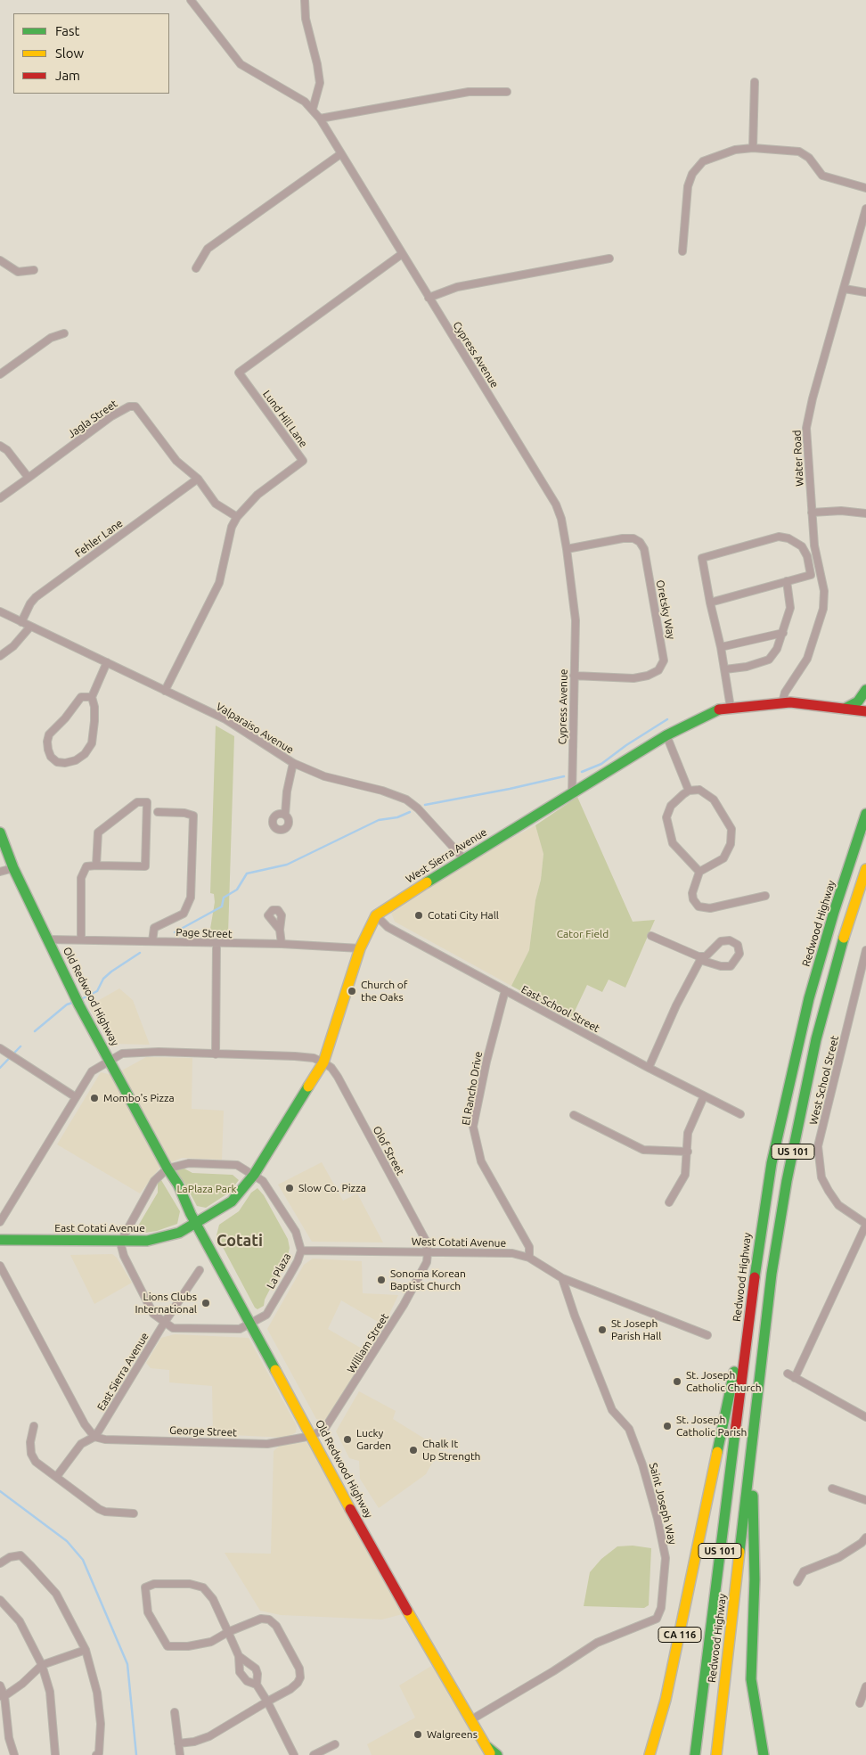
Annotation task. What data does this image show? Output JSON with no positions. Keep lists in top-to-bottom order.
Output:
{
  "streets": {
    "main road": [
      "West Sierra Avenue",
      "Redwood Highway",
      "Old Redwood Highway",
      "US 101",
      "East Cotati Avenue",
      "CA 116"
    ],
    "street": [
      "Cypress Avenue",
      "Jagla Street",
      "Lund Hill Lane",
      "Water Road",
      "Fehler Lane",
      "Oretsky Way",
      "Valparaiso Avenue",
      "Page Street",
      "East School Street",
      "West School Street",
      "El Rancho Drive",
      "Olof Street",
      "West Cotati Avenue",
      "La Plaza",
      "William Street",
      "East Sierra Avenue",
      "George Street",
      "Saint Joseph Way"
    ]
  },
  "crossings": [
    ["Cypress Avenue", "Lund Hill Lane"],
    ["Cypress Avenue", "Oretsky Way"],
    ["Cypress Avenue", "West Sierra Avenue"],
    ["Jagla Street", "Fehler Lane"],
    ["Lund Hill Lane", "Valparaiso Avenue"],
    ["Water Road", "West Sierra Avenue"],
    ["Fehler Lane", "Valparaiso Avenue"],
    ["Valparaiso Avenue", "West Sierra Avenue"],
    ["West Sierra Avenue", "East School Street"],
    ["Redwood Highway", "CA 116"],
    ["Page Street", "Old Redwood Highway"],
    ["Old Redwood Highway", "East Cotati Avenue"],
    ["Old Redwood Highway", "La Plaza"],
    ["Old Redwood Highway", "William Street"],
    ["Old Redwood Highway", "George Street"],
    ["Old Redwood Highway", "Saint Joseph Way"],
    ["East School Street", "El Rancho Drive"],
    ["El Rancho Drive", "West Cotati Avenue"],
    ["Olof Street", "West Cotati Avenue"],
    ["Olof Street", "William Street"],
    ["West Cotati Avenue", "La Plaza"],
    ["West Cotati Avenue", "William Street"],
    ["West Cotati Avenue", "Saint Joseph Way"],
    ["La Plaza", "East Sierra Avenue"],
    ["William Street", "George Street"],
    ["East Sierra Avenue", "George Street"]
  ],
  "districts": ["Cotati"],
  "parks": ["Cator Field", "LaPlaza Park"],
  "places": [
    "Cotati City Hall",
    "Church of the Oaks",
    "Mombo's Pizza",
    "Slow Co. Pizza",
    "Sonoma Korean Baptist Church",
    "Lions Clubs International",
    "St Joseph Parish Hall",
    "St. Joseph Catholic Church",
    "St. Joseph Catholic Parish",
    "Lucky Garden",
    "Chalk It Up Strength",
    "Walgreens"
  ],
  "legend": ["Fast", "Slow", "Jam"]
}
